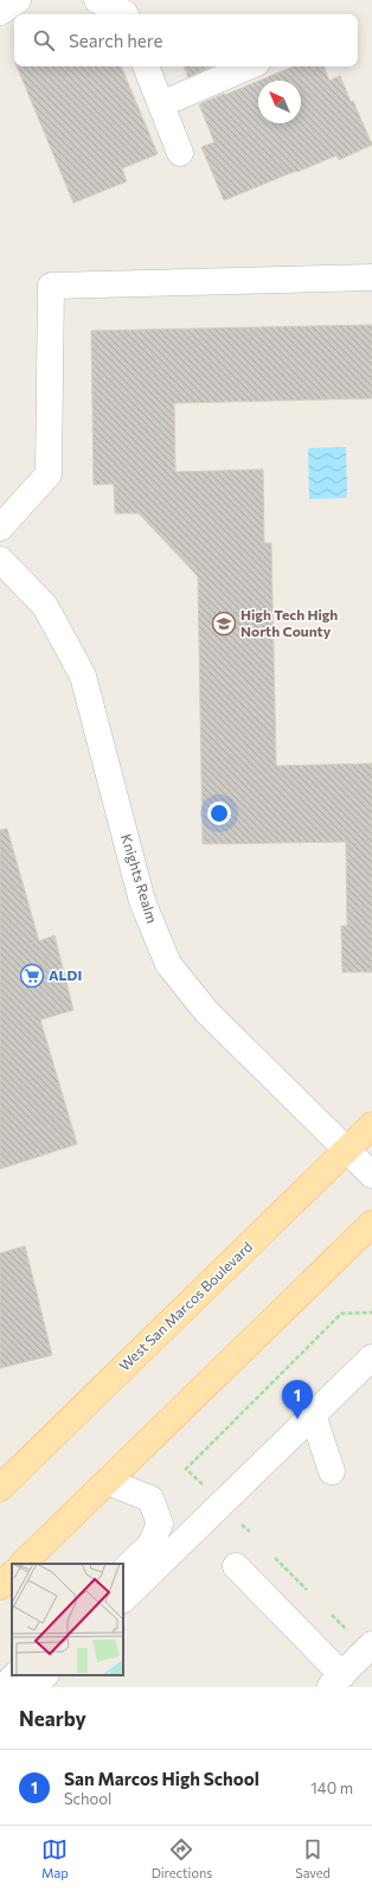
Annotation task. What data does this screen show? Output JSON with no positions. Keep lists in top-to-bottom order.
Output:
{
  "streets": {
    "main road": ["West San Marcos Boulevard"],
    "street": ["Knights Realm"]
  },
  "crossings": [
    ["Knights Realm", "West San Marcos Boulevard"]
  ],
  "places": {
    "school or university": ["High Tech High North County"],
    "supermarket": ["ALDI"]
  },
  "north": "top left",
  "page": {
    "search": "Search here",
    "pins": "1",
    "heading": "Nearby",
    "list": [
      {
        "mark": "1",
        "name": "San Marcos High School",
        "note": "School",
        "value": "140 m"
      }
    ],
    "nav": ["Map", "Directions", "Saved"]
  }
}
